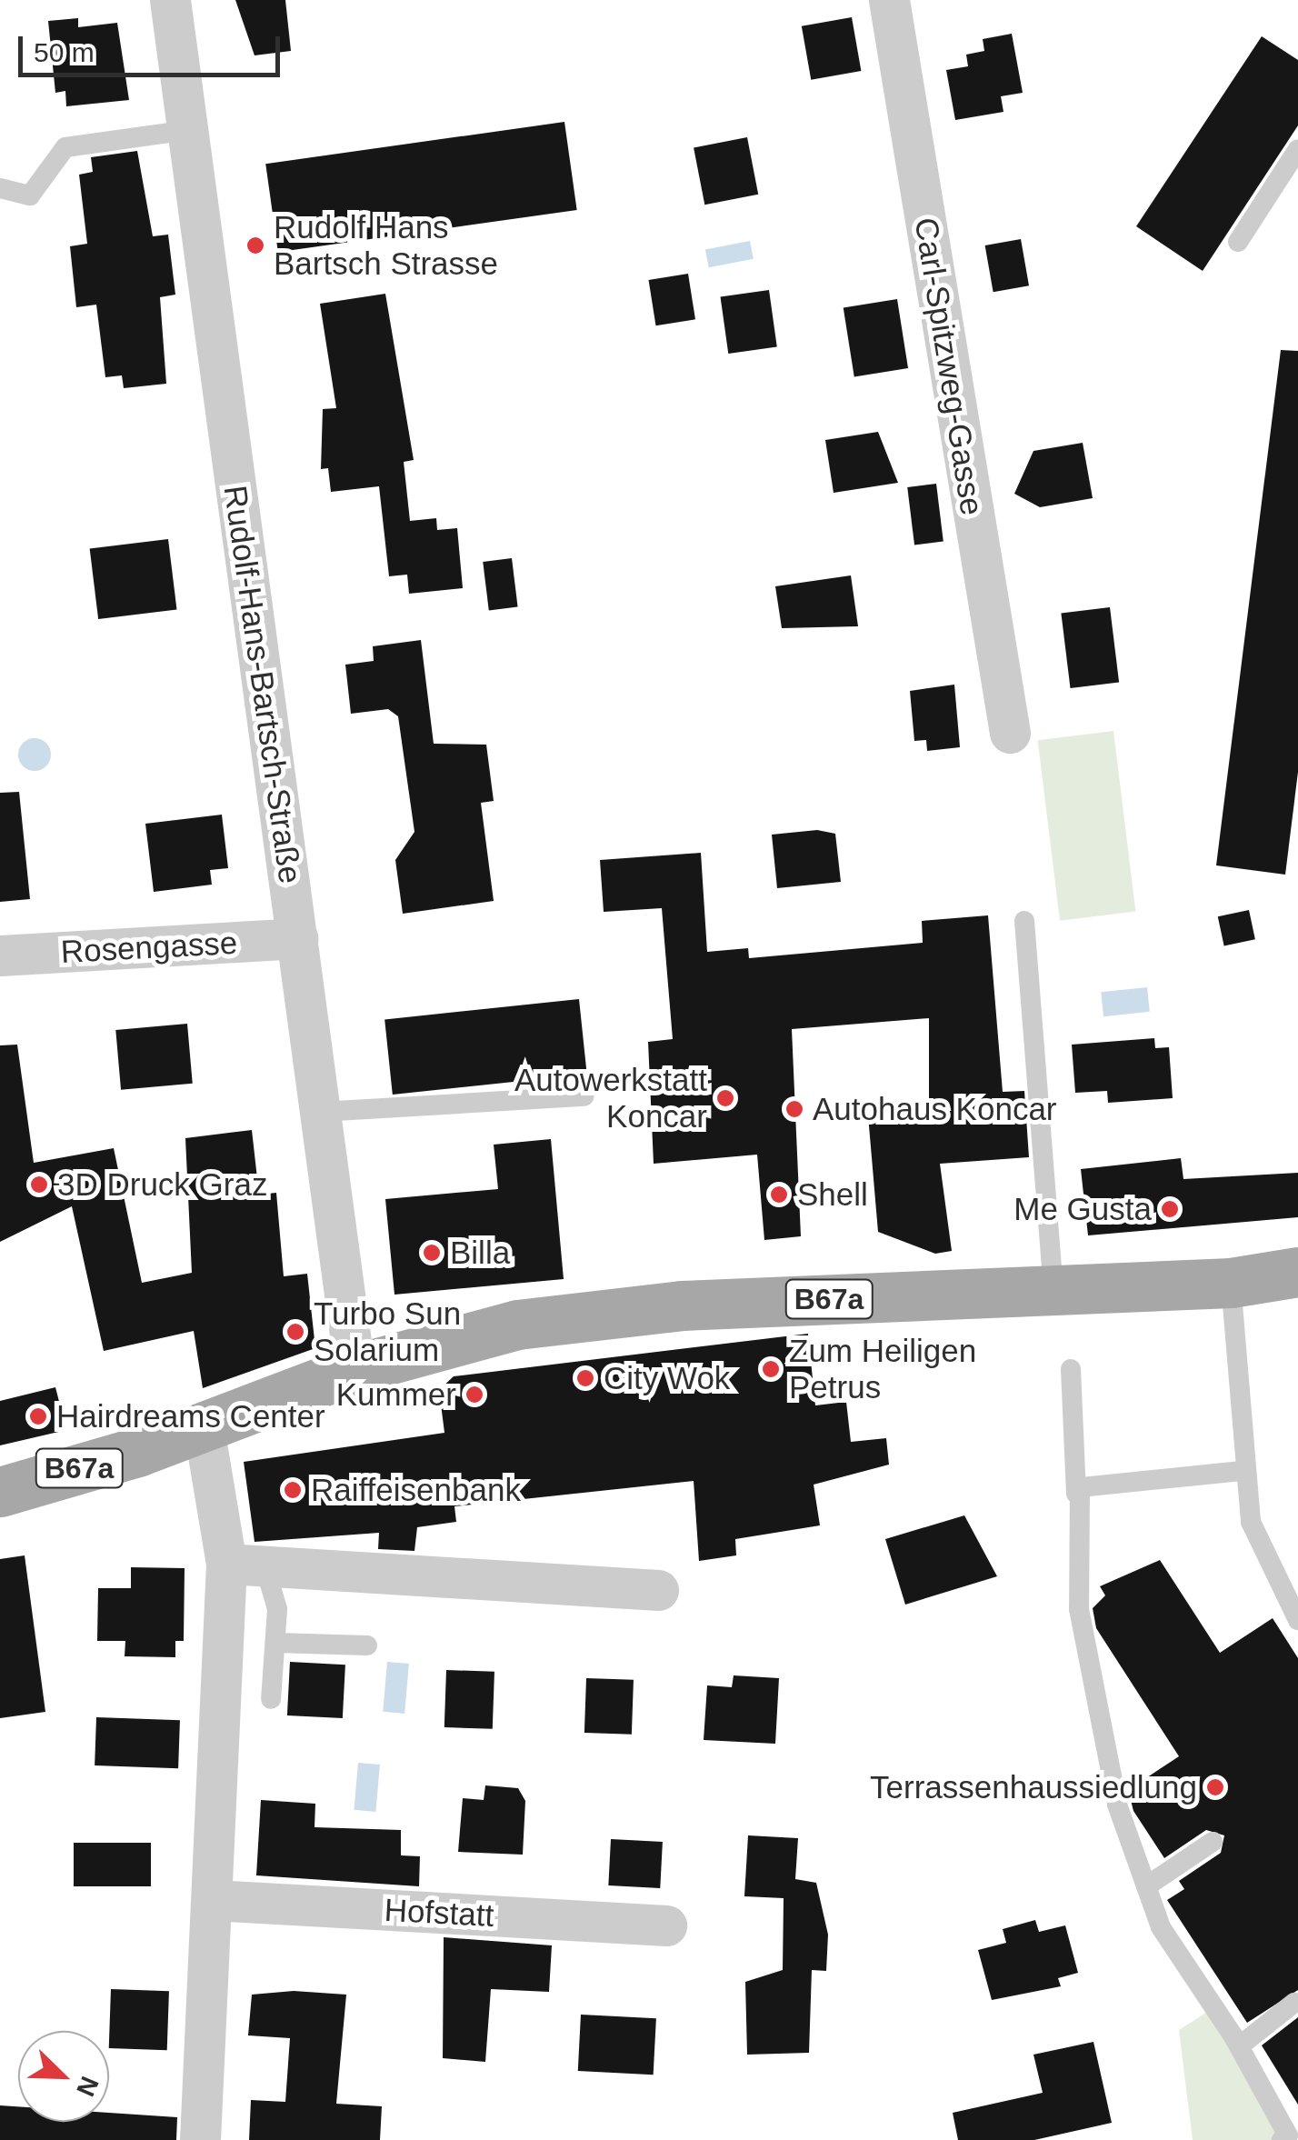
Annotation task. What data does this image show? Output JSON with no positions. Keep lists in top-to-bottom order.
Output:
{
  "streets": {
    "main road": ["B67a"],
    "street": [
      "Carl-Spitzweg-Gasse",
      "Rudolf-Hans-Bartsch-Straße",
      "Rosengasse",
      "Hofstatt"
    ]
  },
  "crossings": [
    ["Rudolf-Hans-Bartsch-Straße", "Rosengasse"],
    ["Rudolf-Hans-Bartsch-Straße", "B67a"]
  ],
  "places": [
    "Rudolf Hans Bartsch Strasse",
    "Autowerkstatt Koncar",
    "Autohaus Koncar",
    "3D Druck Graz",
    "Shell",
    "Me Gusta",
    "Billa",
    "Turbo Sun Solarium",
    "Zum Heiligen Petrus",
    "City Wok",
    "Kummer",
    "Hairdreams Center",
    "Raiffeisenbank",
    "Terrassenhaussiedlung"
  ],
  "scale_bar": "50 m",
  "north": "bottom right"
}
